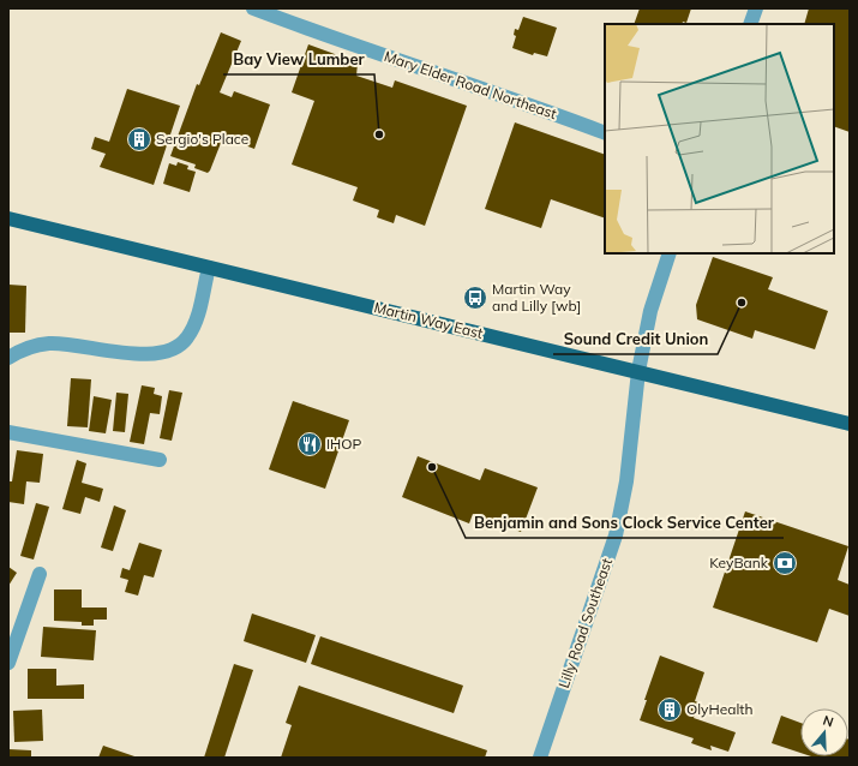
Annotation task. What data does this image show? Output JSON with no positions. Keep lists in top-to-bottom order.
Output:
{
  "streets": {
    "main road": ["Martin Way East"],
    "street": ["Mary Elder Road Northeast", "Lilly Road Southeast"]
  },
  "crossings": [
    ["Martin Way East", "Lilly Road Southeast"]
  ],
  "places": {
    "other": ["Bay View Lumber", "Sound Credit Union", "Benjamin and Sons Clock Service Center"],
    "building": ["Sergio's Place", "OlyHealth"],
    "bus stop": ["Martin Way and Lilly [wb]"],
    "restaurant": ["IHOP"],
    "bank": ["KeyBank"]
  },
  "north": "top"
}
